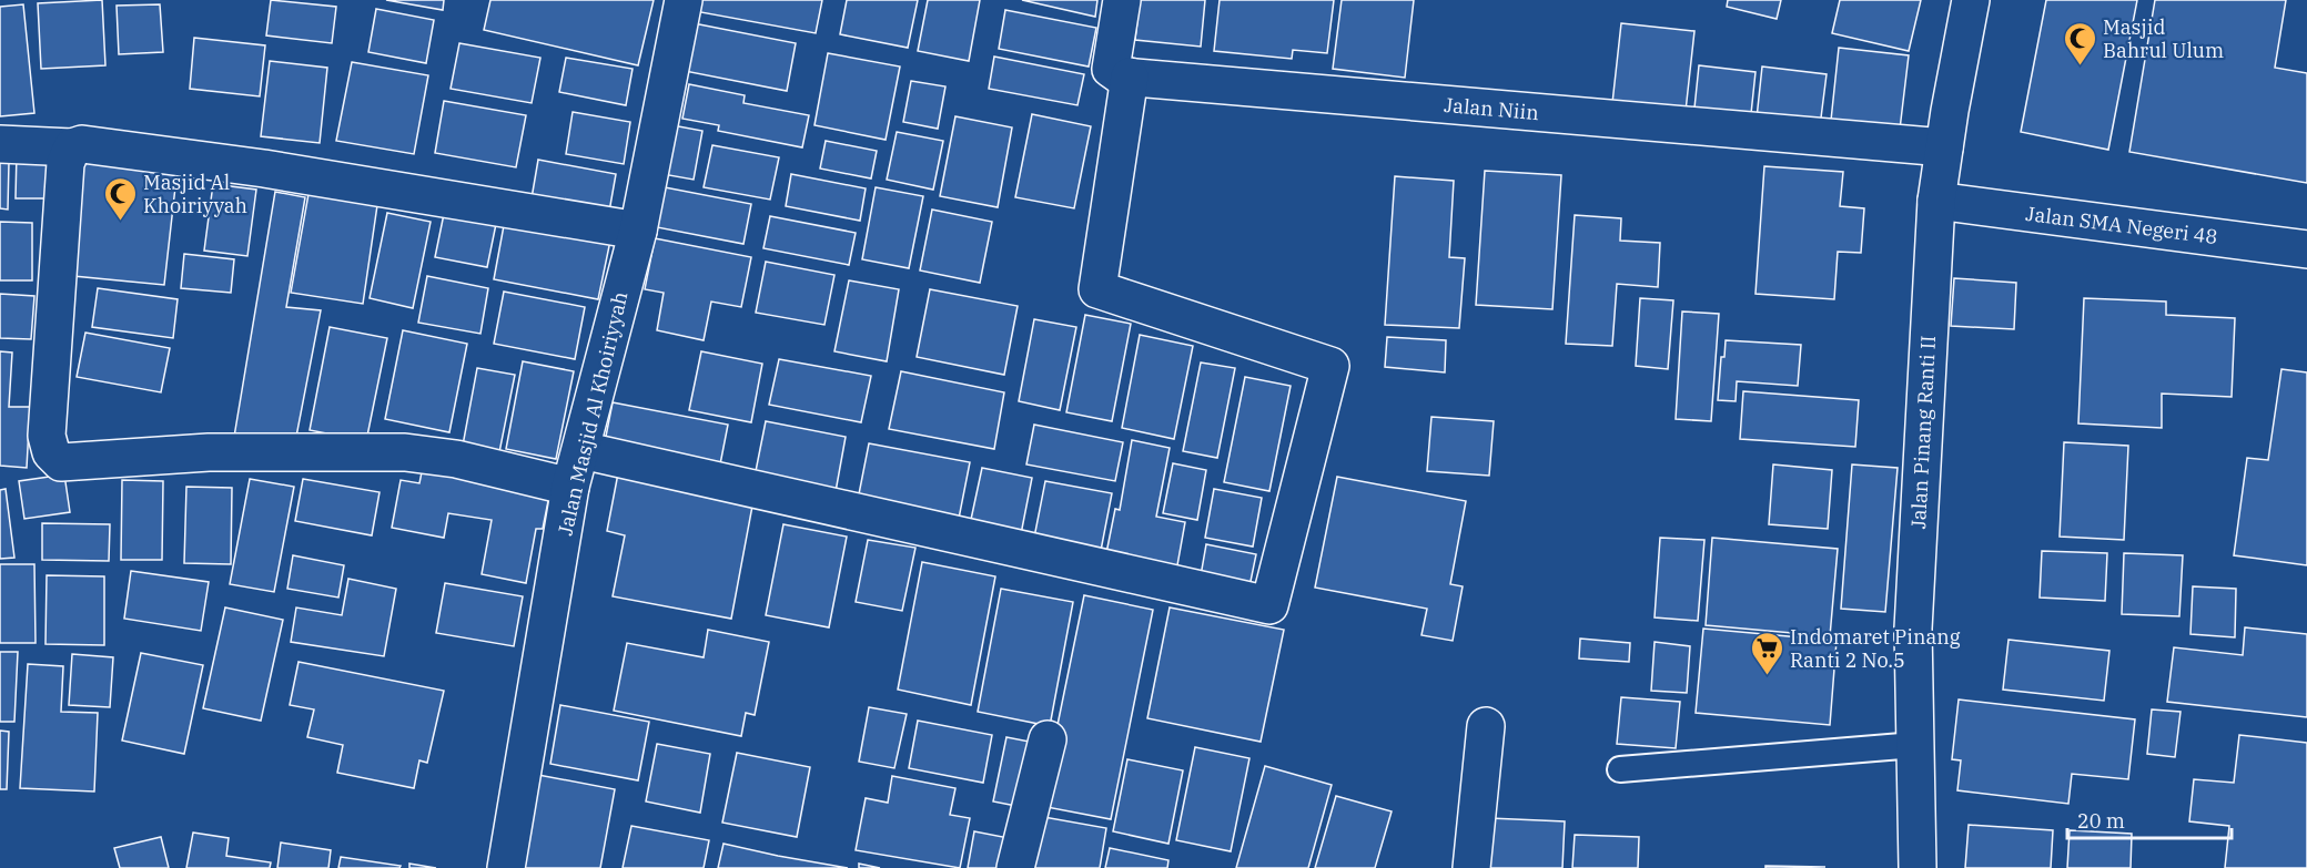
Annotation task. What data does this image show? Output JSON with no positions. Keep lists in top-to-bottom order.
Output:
{
  "streets": {
    "street": [
      "Jalan Niin",
      "Jalan SMA Negeri 48",
      "Jalan Masjid Al Khoiriyyah",
      "Jalan Pinang Ranti II"
    ]
  },
  "crossings": [
    ["Jalan Niin", "Jalan Pinang Ranti II"],
    ["Jalan SMA Negeri 48", "Jalan Pinang Ranti II"]
  ],
  "places": {
    "mosque": ["Masjid Bahrul Ulum", "Masjid Al Khoiriyyah"],
    "supermarket": ["Indomaret Pinang Ranti 2 No.5"]
  },
  "scale_bar": "20 m"
}
